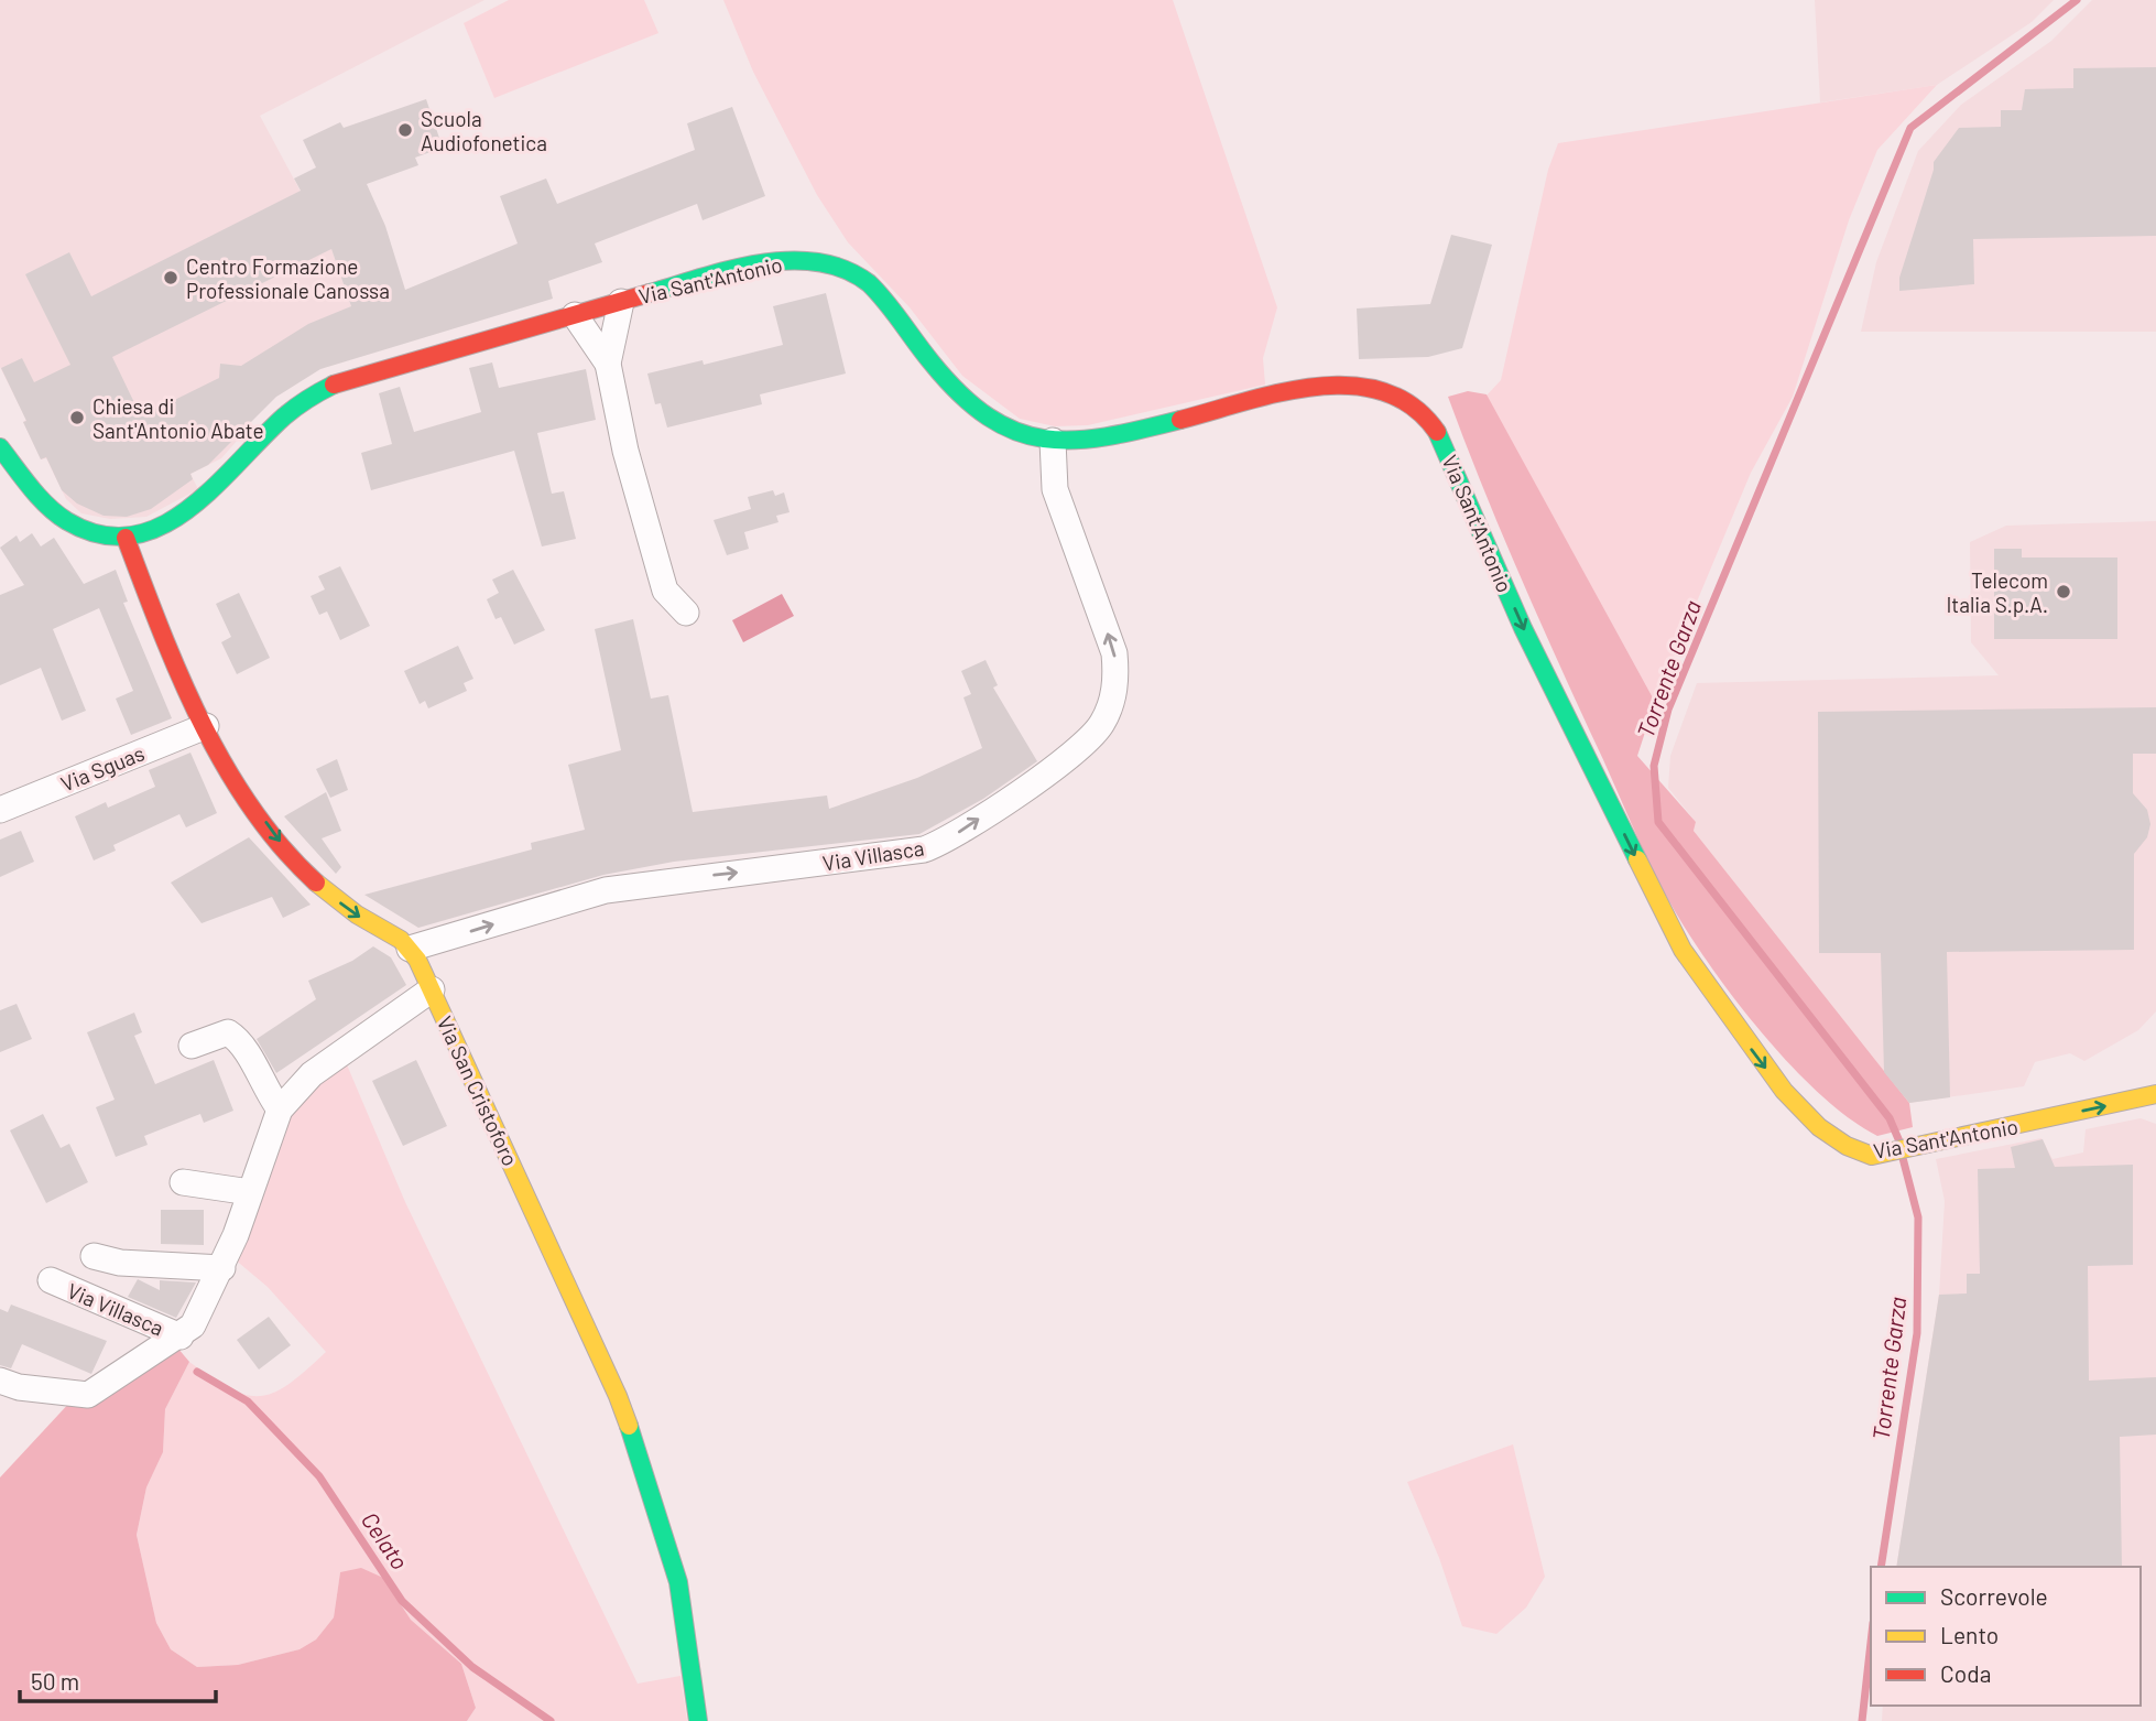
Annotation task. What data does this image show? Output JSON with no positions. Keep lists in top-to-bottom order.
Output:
{
  "streets": {
    "street": [
      "Via Sant'Antonio",
      "Via Sguas",
      "Via Villasca",
      "Via San Cristoforo"
    ]
  },
  "crossings": [
    ["Via Sant'Antonio", "Via Villasca"],
    ["Via Sant'Antonio", "Via San Cristoforo"],
    ["Via Sguas", "Via San Cristoforo"],
    ["Via Villasca", "Via San Cristoforo"]
  ],
  "one_way": ["Via Sant'Antonio"],
  "water": ["Torrente Garza", "Celato"],
  "places": [
    "Scuola Audiofonetica",
    "Centro Formazione Professionale Canossa",
    "Chiesa di Sant'Antonio Abate",
    "Telecom Italia S.p.A."
  ],
  "legend": ["Scorrevole", "Lento", "Coda"],
  "scale_bar": "50 m"
}
